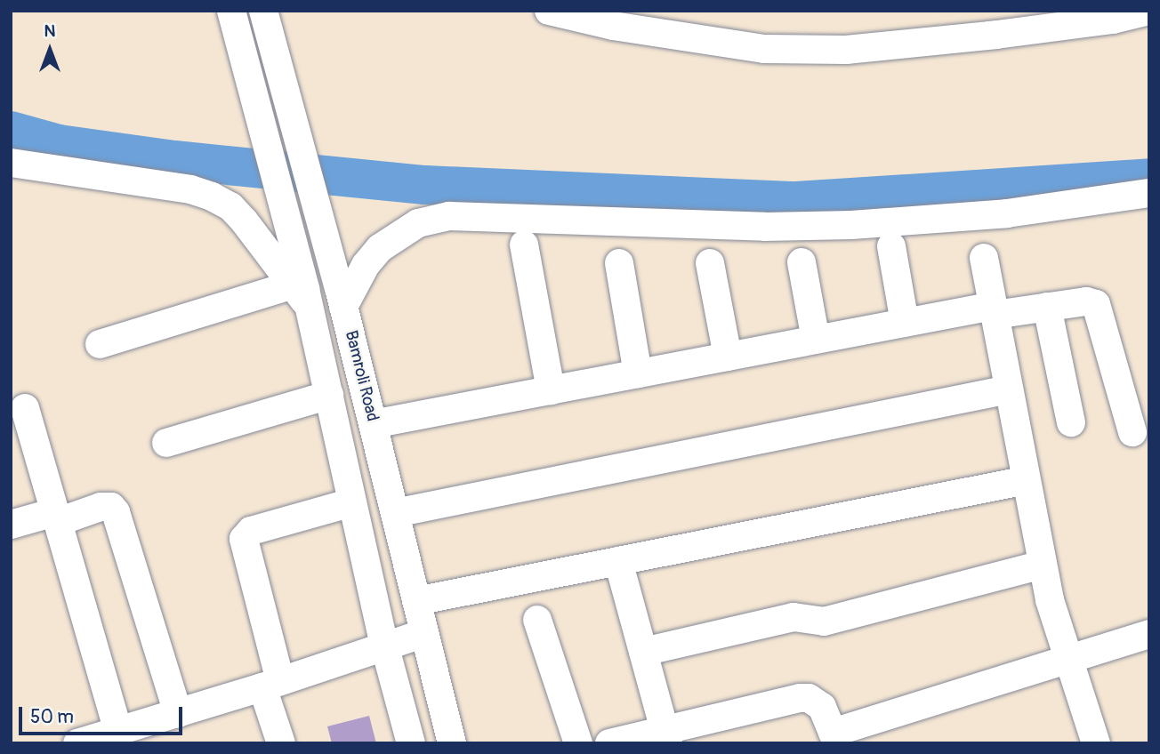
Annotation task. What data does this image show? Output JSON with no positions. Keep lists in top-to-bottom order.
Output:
{
  "streets": {
    "street": ["Bamroli Road"]
  },
  "scale_bar": "50 m",
  "north": "top"
}
